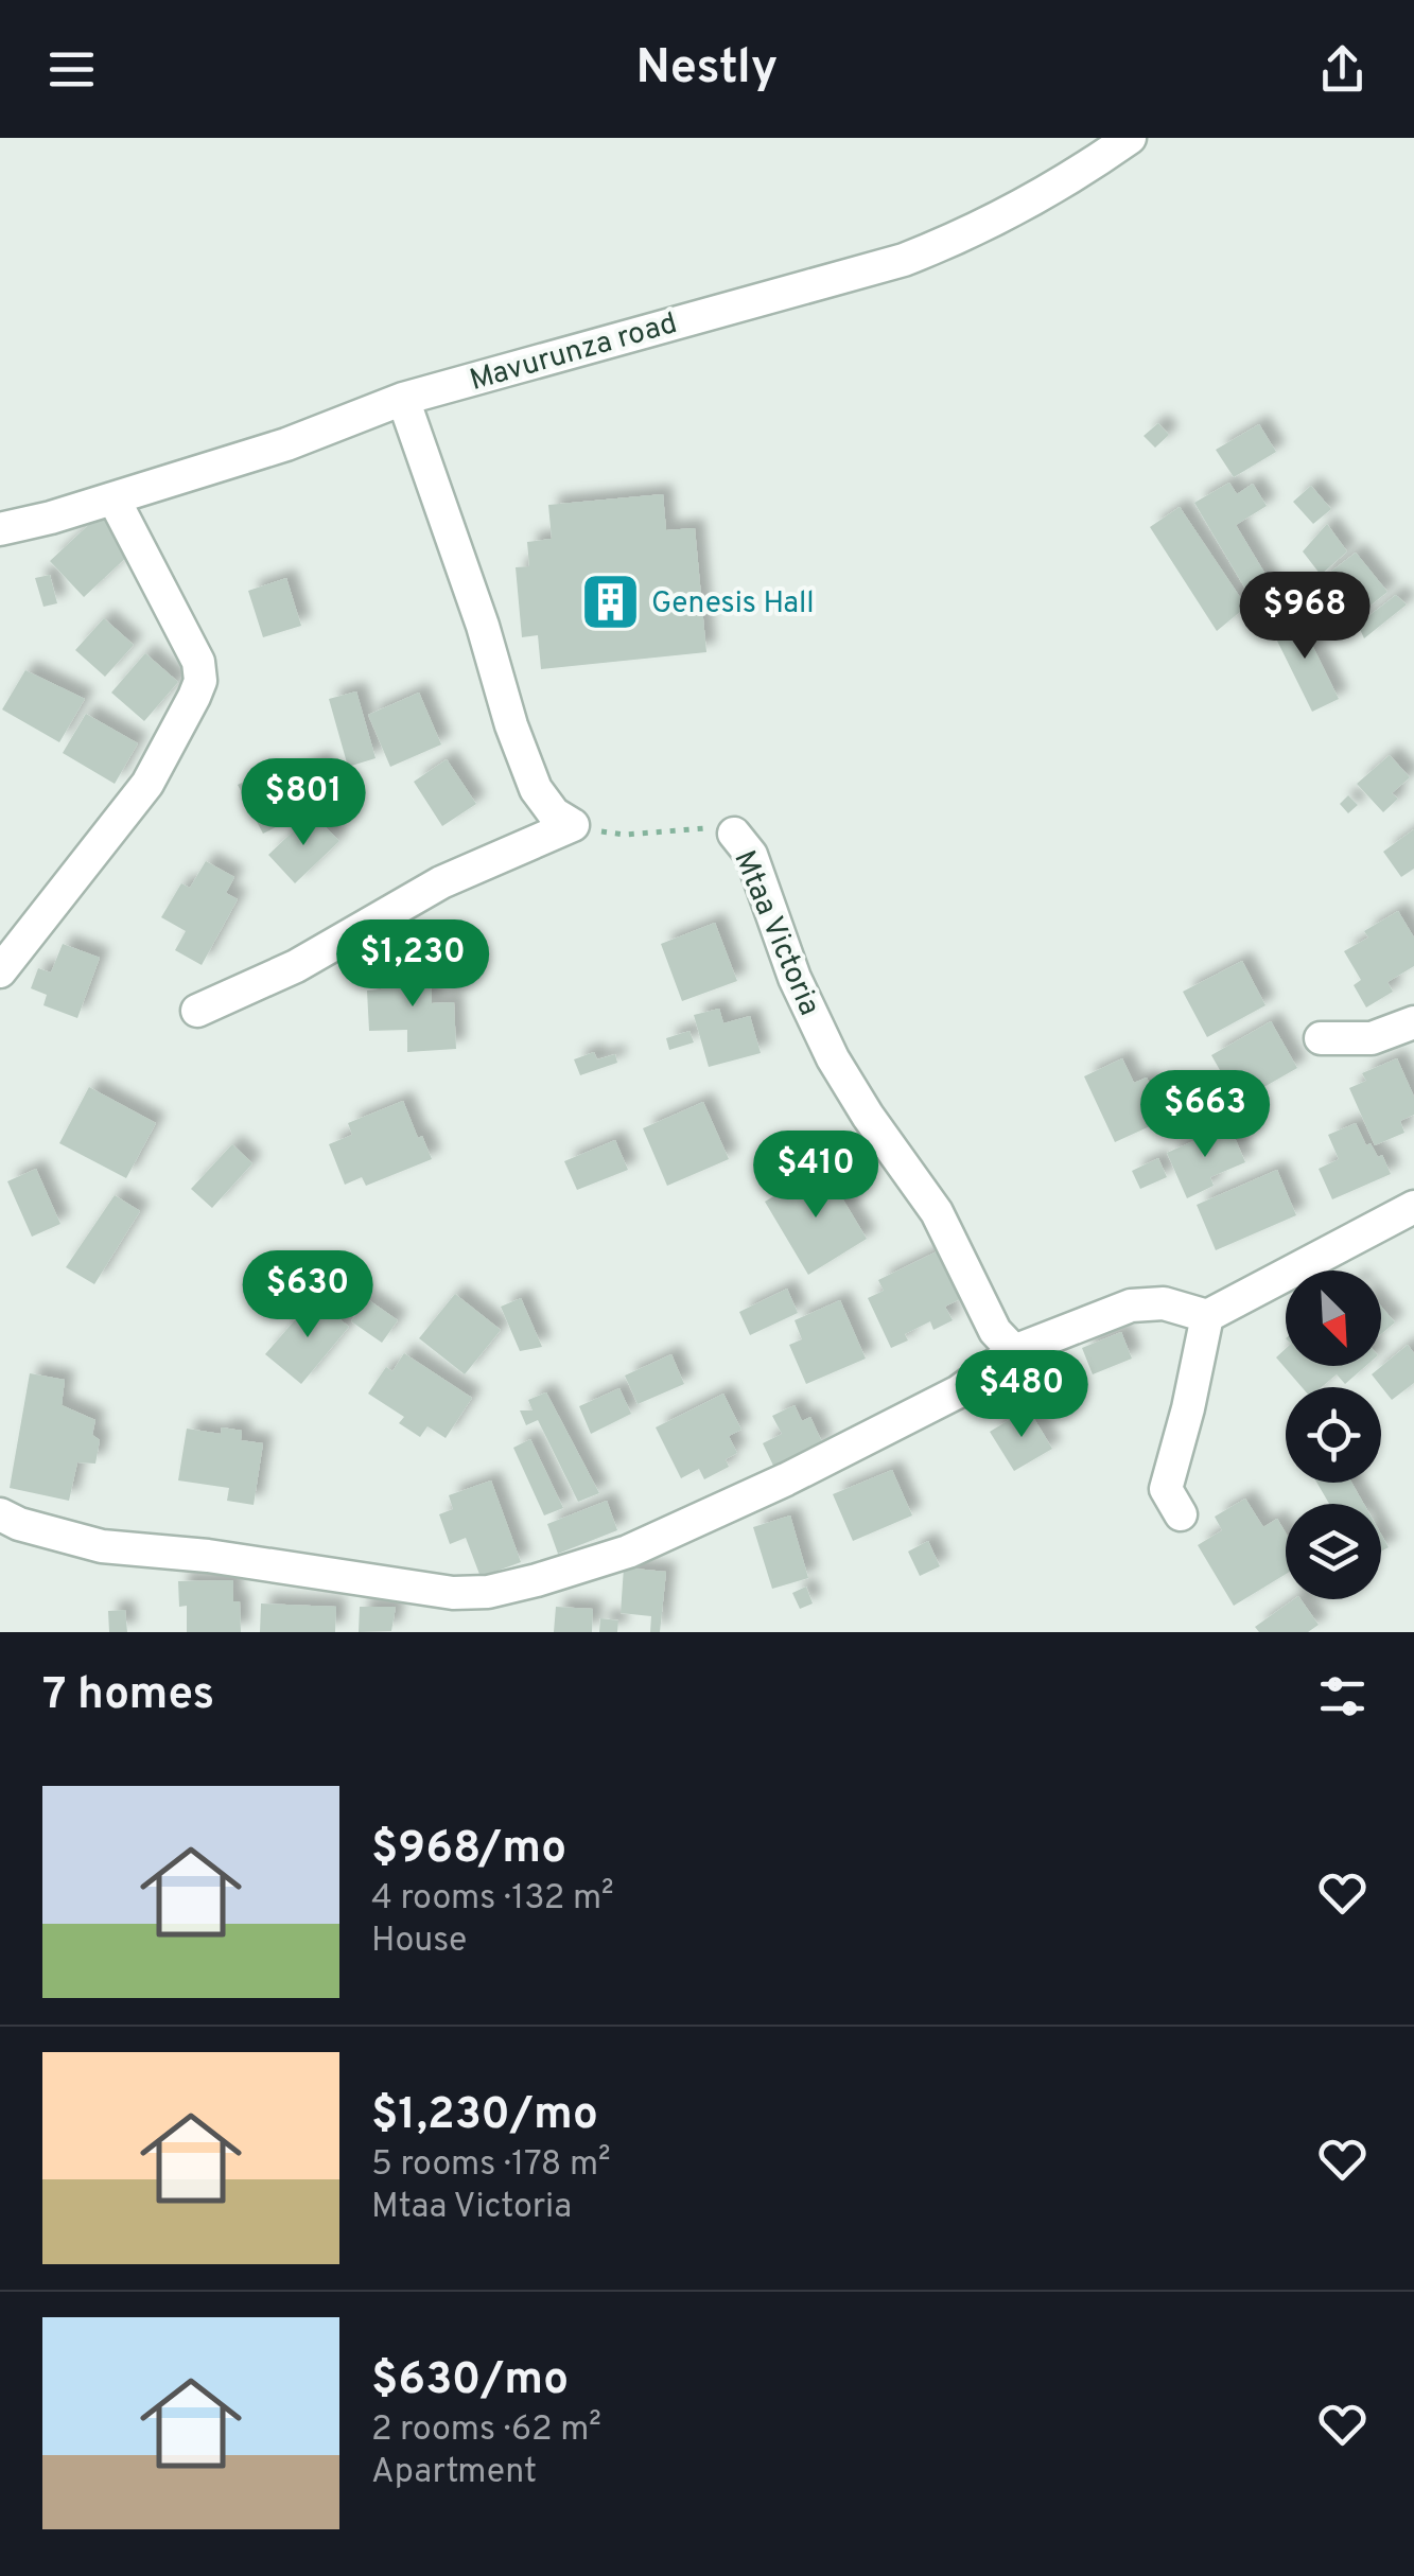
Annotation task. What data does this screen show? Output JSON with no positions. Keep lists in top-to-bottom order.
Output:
{
  "streets": {
    "street": ["Mavurunza road", "Mtaa Victoria"]
  },
  "places": {
    "building": ["Genesis Hall"]
  },
  "north": "bottom right",
  "page": {
    "header": "Nestly",
    "price": [
      "$968",
      "$801",
      "$1,230",
      "$663",
      "$410",
      "$630",
      "$480"
    ],
    "heading": "7 homes",
    "list": [
      {
        "name": "$968/mo",
        "note": "4 rooms · 132 m² · House"
      },
      {
        "name": "$1,230/mo",
        "note": "5 rooms · 178 m² · Mtaa Victoria"
      },
      {
        "name": "$630/mo",
        "note": "2 rooms · 62 m² · Apartment"
      }
    ]
  }
}
